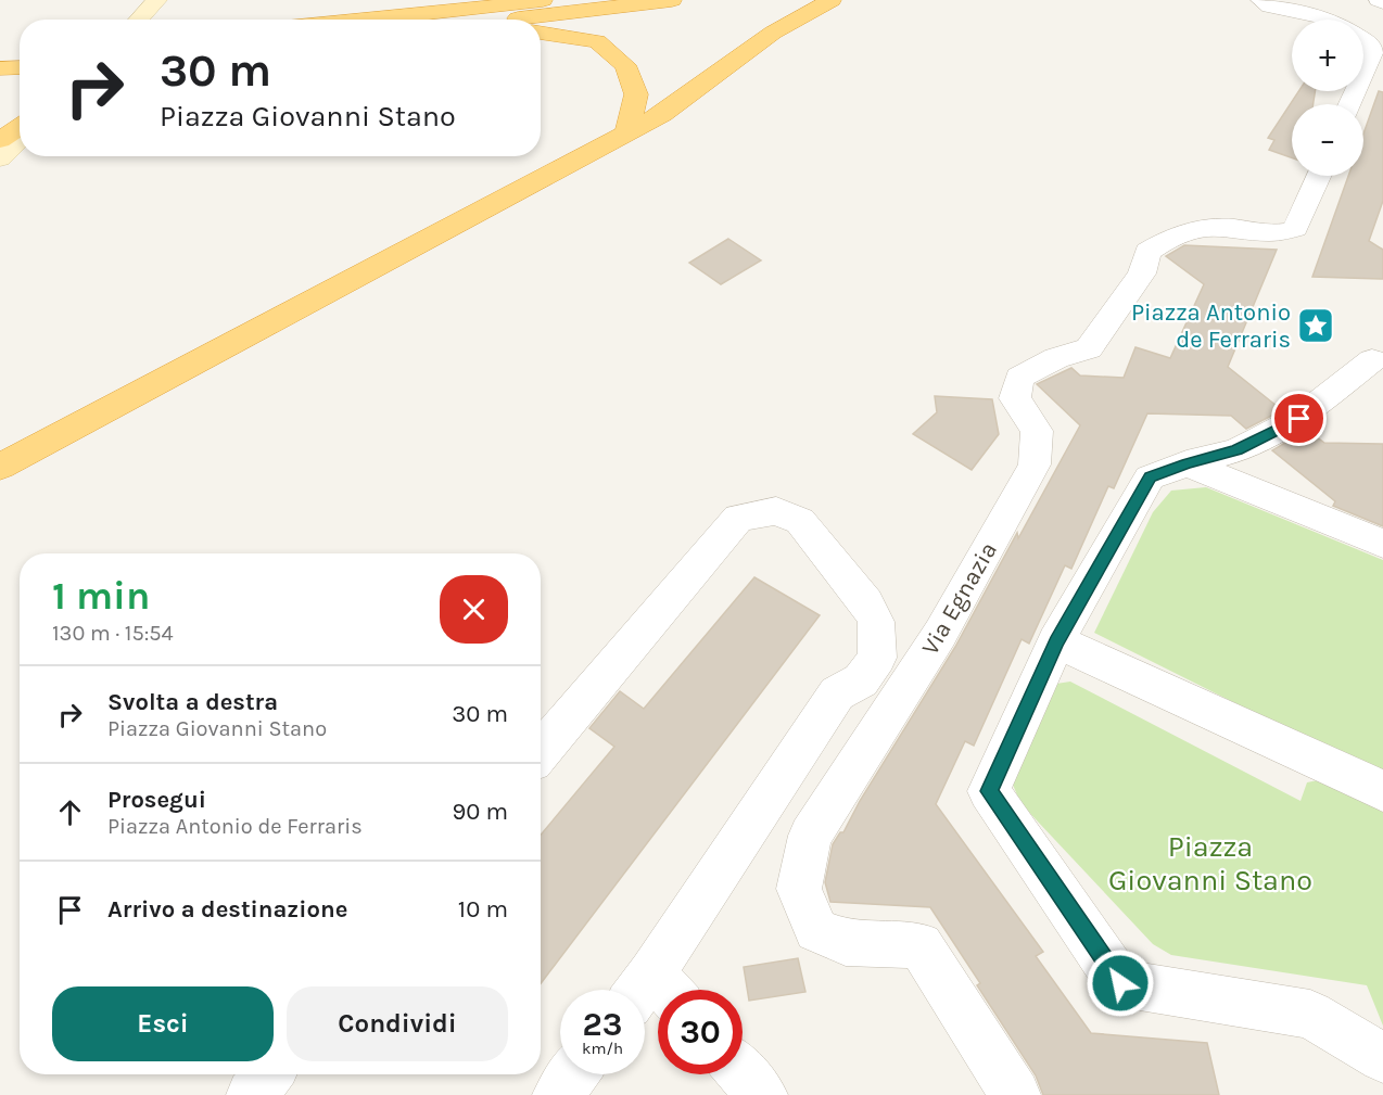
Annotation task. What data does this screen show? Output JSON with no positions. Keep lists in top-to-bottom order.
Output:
{
  "streets": {
    "street": ["Via Egnazia"]
  },
  "parks": ["Piazza Giovanni Stano"],
  "places": {
    "place": ["Piazza Antonio de Ferraris"]
  },
  "page": {
    "map_buttons": ["+", "−"],
    "turn": ["30 m", "Piazza Giovanni Stano"],
    "heading": ["1 min", "130 m · 15:54"],
    "list": [
      {
        "name": "Svolta a destra",
        "note": "Piazza Giovanni Stano",
        "value": "30 m"
      },
      {
        "name": "Prosegui",
        "note": "Piazza Antonio de Ferraris",
        "value": "90 m"
      },
      {
        "name": "Arrivo a destinazione",
        "value": "10 m"
      }
    ],
    "buttons": ["Esci", "Condividi"],
    "speed": "23 km/h",
    "limit": "30"
  }
}
